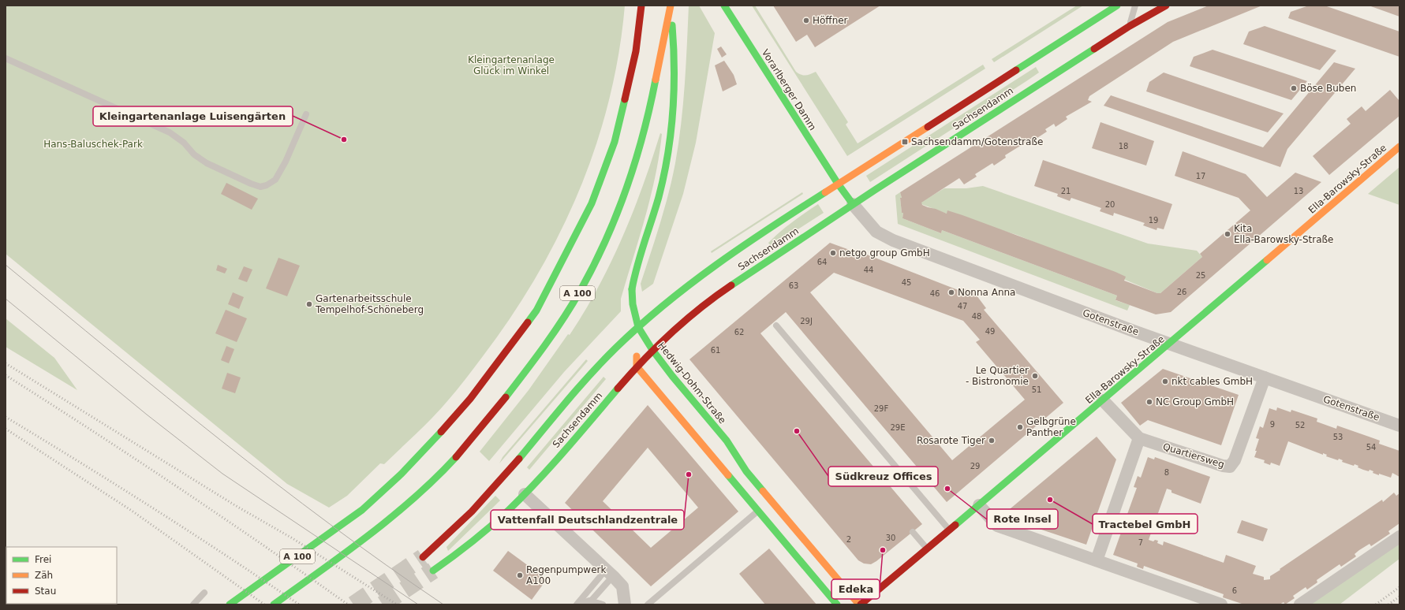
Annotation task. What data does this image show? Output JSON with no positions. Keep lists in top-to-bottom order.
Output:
{
  "streets": {
    "main road": [
      "Vorarlberger Damm",
      "Sachsendamm",
      "Ella-Barowsky-Straße",
      "A 100",
      "Hedwig-Dohm-Straße"
    ],
    "street": ["Gotenstraße", "Quartiersweg"]
  },
  "crossings": [
    ["Vorarlberger Damm", "Sachsendamm"],
    ["Vorarlberger Damm", "Gotenstraße"],
    ["Sachsendamm", "Gotenstraße"],
    ["Sachsendamm", "Hedwig-Dohm-Straße"],
    ["Ella-Barowsky-Straße", "Gotenstraße"],
    ["Ella-Barowsky-Straße", "Hedwig-Dohm-Straße"],
    ["Ella-Barowsky-Straße", "Quartiersweg"],
    ["Gotenstraße", "Quartiersweg"]
  ],
  "parks": ["Kleingartenanlage Glück im Winkel", "Hans-Baluschek-Park"],
  "places": {
    "other": [
      "Höffner",
      "Böse Buben",
      "Kleingartenanlage Luisengärten",
      "Kita Ella-Barowsky-Straße",
      "netgo group GmbH",
      "Nonna Anna",
      "Gartenarbeitsschule Tempelhof-Schöneberg",
      "Le Quartier - Bistronomie",
      "nkt cables GmbH",
      "NC Group GmbH",
      "Gelbgrüne Panther",
      "Südkreuz Offices",
      "Rosarote Tiger",
      "Vattenfall Deutschlandzentrale",
      "Rote Insel",
      "Tractebel GmbH",
      "Edeka",
      "Regenpumpwerk A100"
    ],
    "transit": ["Sachsendamm/Gotenstraße"]
  },
  "house_numbers": [
    "18",
    "17",
    "21",
    "13",
    "20",
    "19",
    "64",
    "44",
    "25",
    "45",
    "63",
    "26",
    "46",
    "47",
    "48",
    "29J",
    "49",
    "62",
    "61",
    "51",
    "29F",
    "9",
    "52",
    "29E",
    "53",
    "54",
    "29",
    "8",
    "30",
    "2",
    "7",
    "6"
  ],
  "legend": ["Frei", "Zäh", "Stau"]
}
